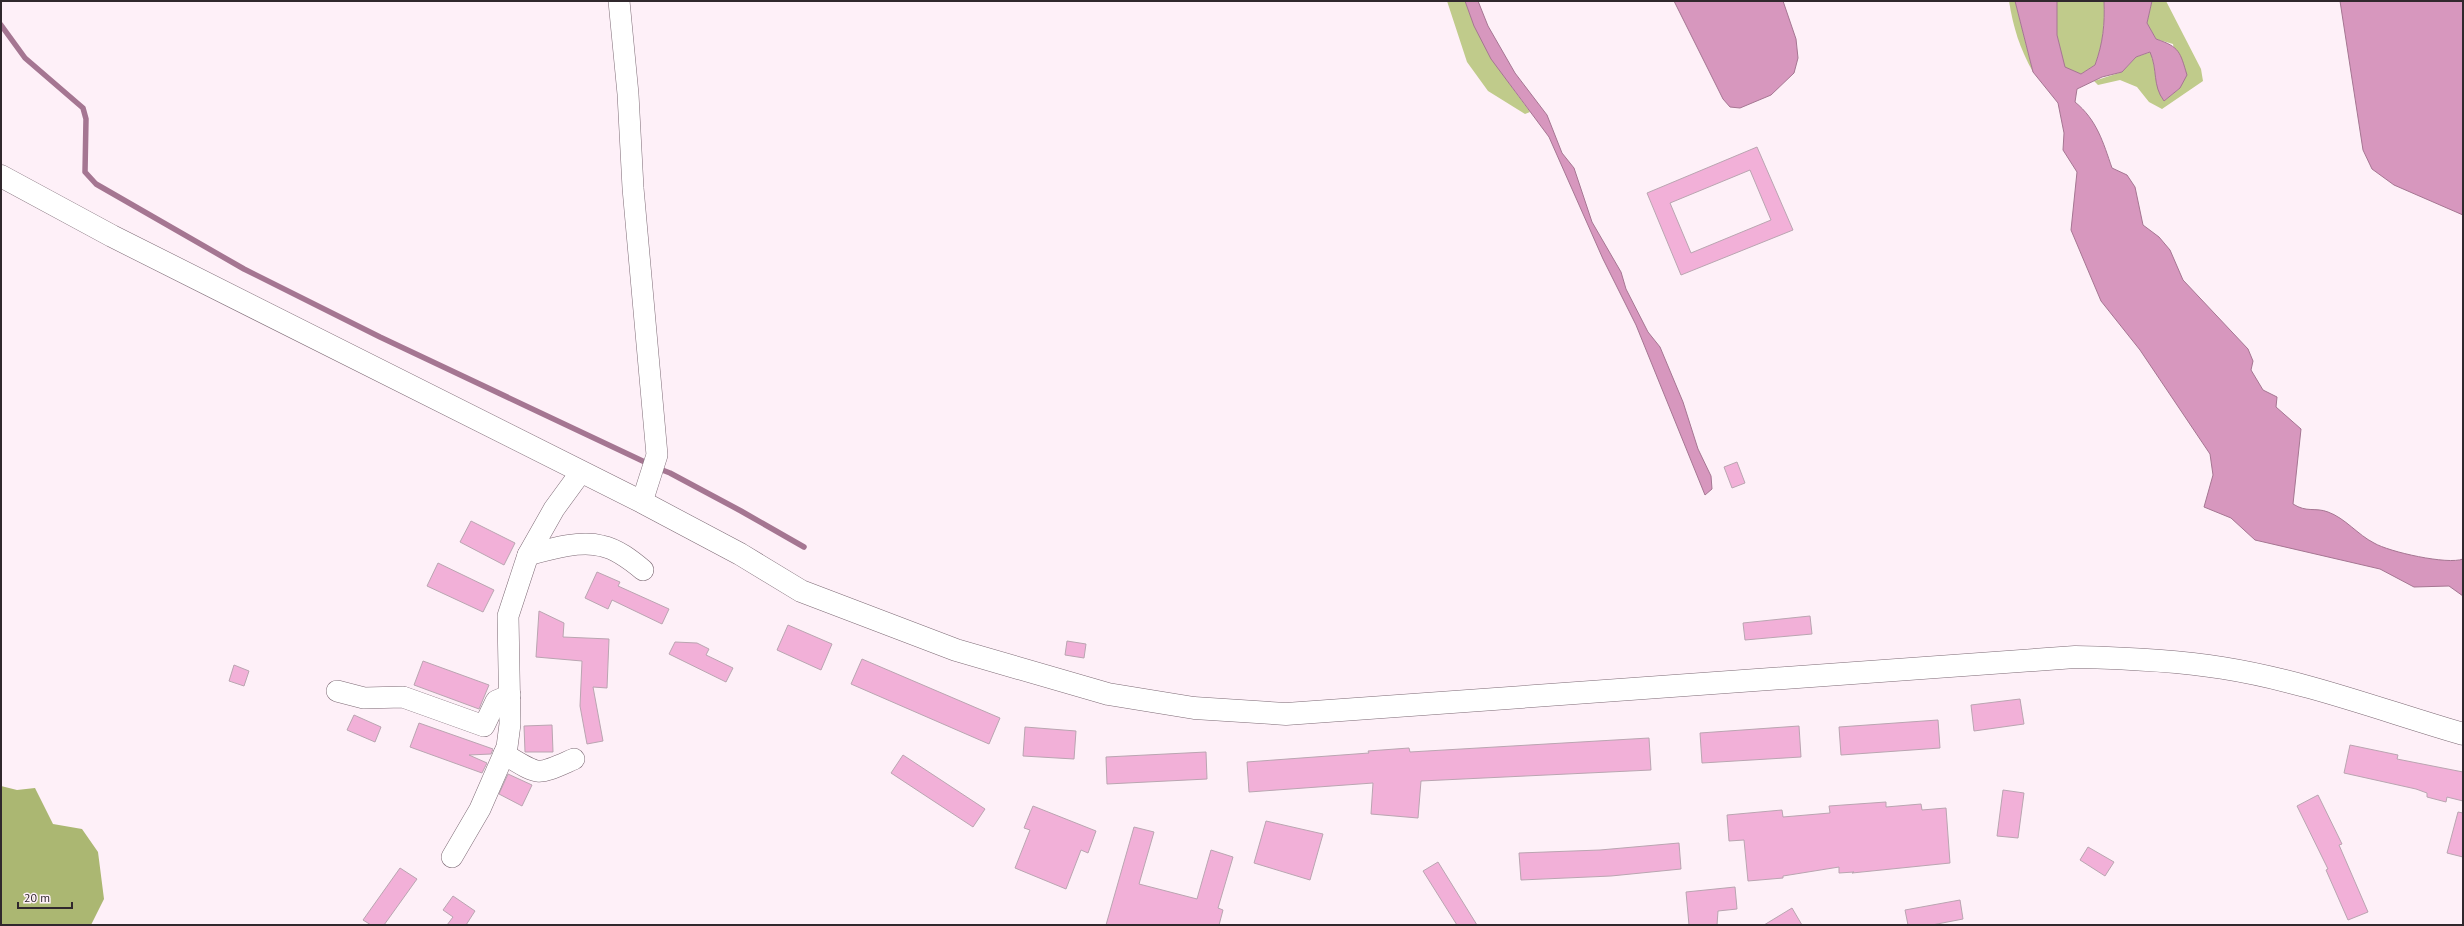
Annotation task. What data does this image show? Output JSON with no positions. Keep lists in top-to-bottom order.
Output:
{
  "scale_bar": "20 m"
}
